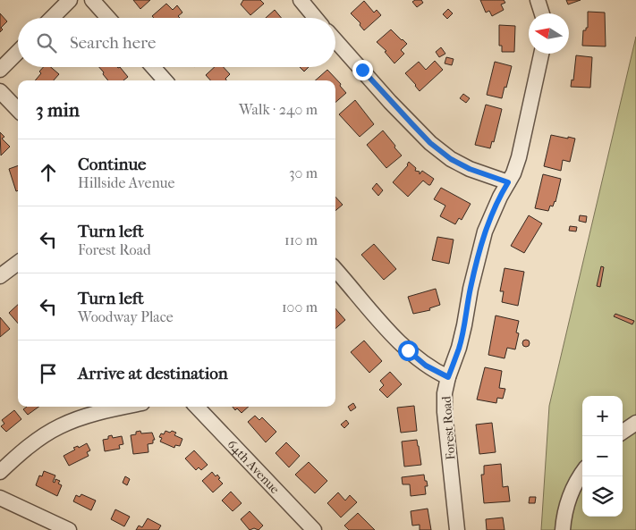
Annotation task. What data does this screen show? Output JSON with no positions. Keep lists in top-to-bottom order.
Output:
{
  "streets": {
    "street": ["Forest Road", "64th Avenue"]
  },
  "north": "left",
  "page": {
    "search": "Search here",
    "heading": ["3 min", "Walk · 240 m"],
    "list": [
      ["Continue", "Hillside Avenue", "30 m"],
      ["Turn left", "Forest Road", "110 m"],
      ["Turn left", "Woodway Place", "100 m"],
      "Arrive at destination"
    ],
    "map_buttons": ["+", "−"]
  }
}
